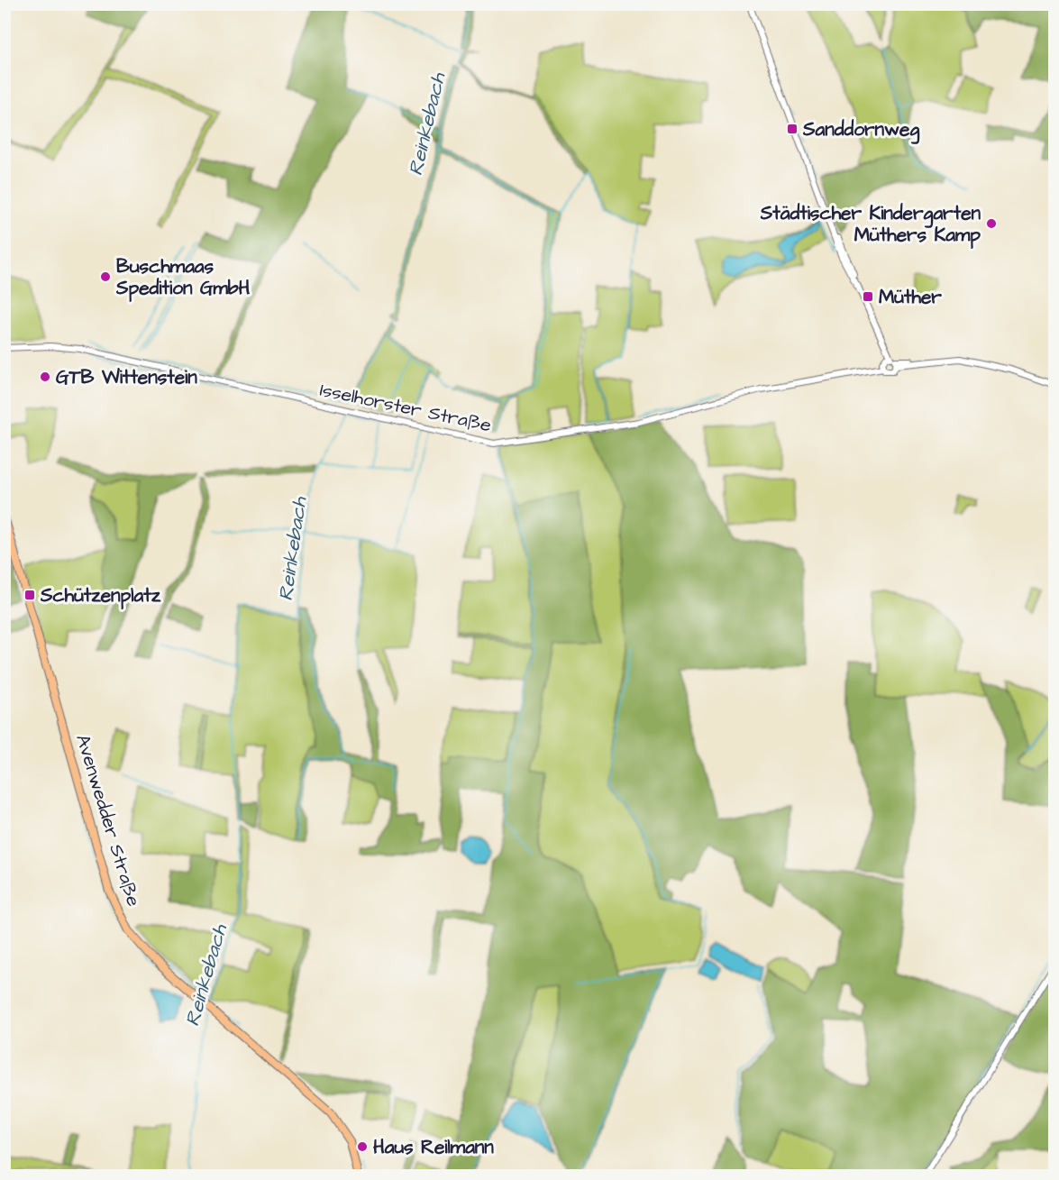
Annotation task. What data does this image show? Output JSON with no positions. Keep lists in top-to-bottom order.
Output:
{
  "streets": {
    "main road": ["Avenwedder Straße"],
    "street": ["Isselhorster Straße"]
  },
  "water": ["Reinkebach"],
  "places": {
    "transit": ["Sanddornweg", "Müther", "Schützenplatz"],
    "other": [
      "Städtischer Kindergarten Müthers Kamp",
      "Buschmaas Spedition GmbH",
      "GTB Wittenstein",
      "Haus Reilmann"
    ]
  }
}
